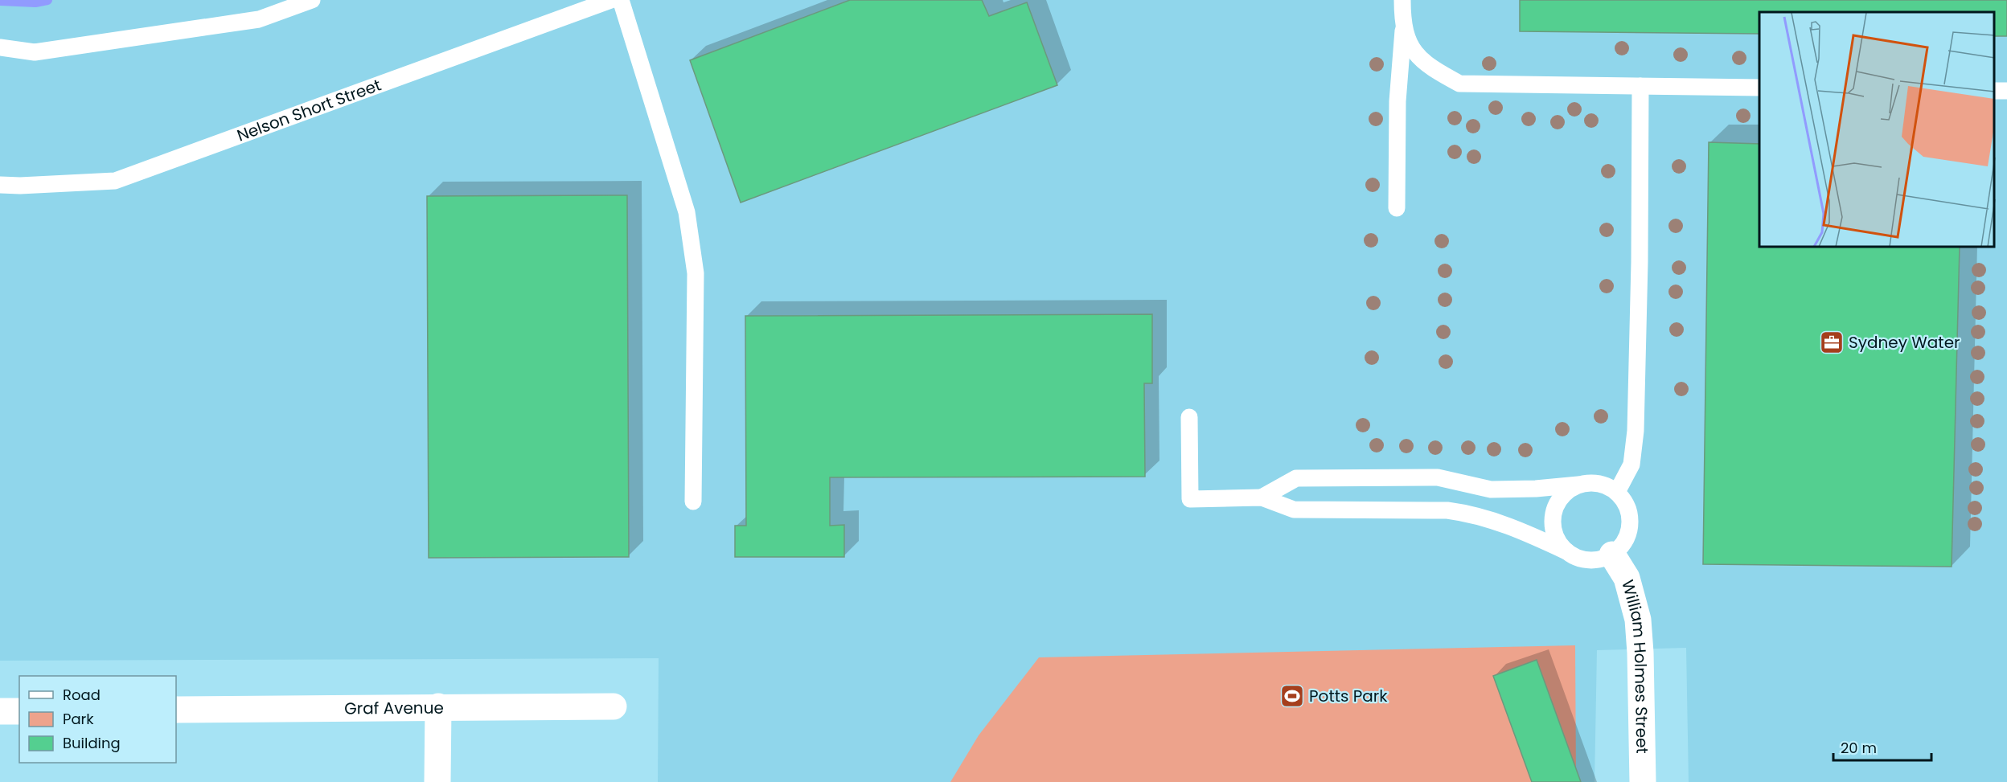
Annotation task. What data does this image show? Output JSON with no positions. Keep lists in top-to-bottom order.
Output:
{
  "streets": {
    "street": ["William Holmes Street", "Graf Avenue"],
    "lane": ["Nelson Short Street"]
  },
  "places": {
    "office": ["Sydney Water"],
    "sports": ["Potts Park"]
  },
  "legend": ["Road", "Park", "Building"],
  "scale_bar": "20 m"
}
